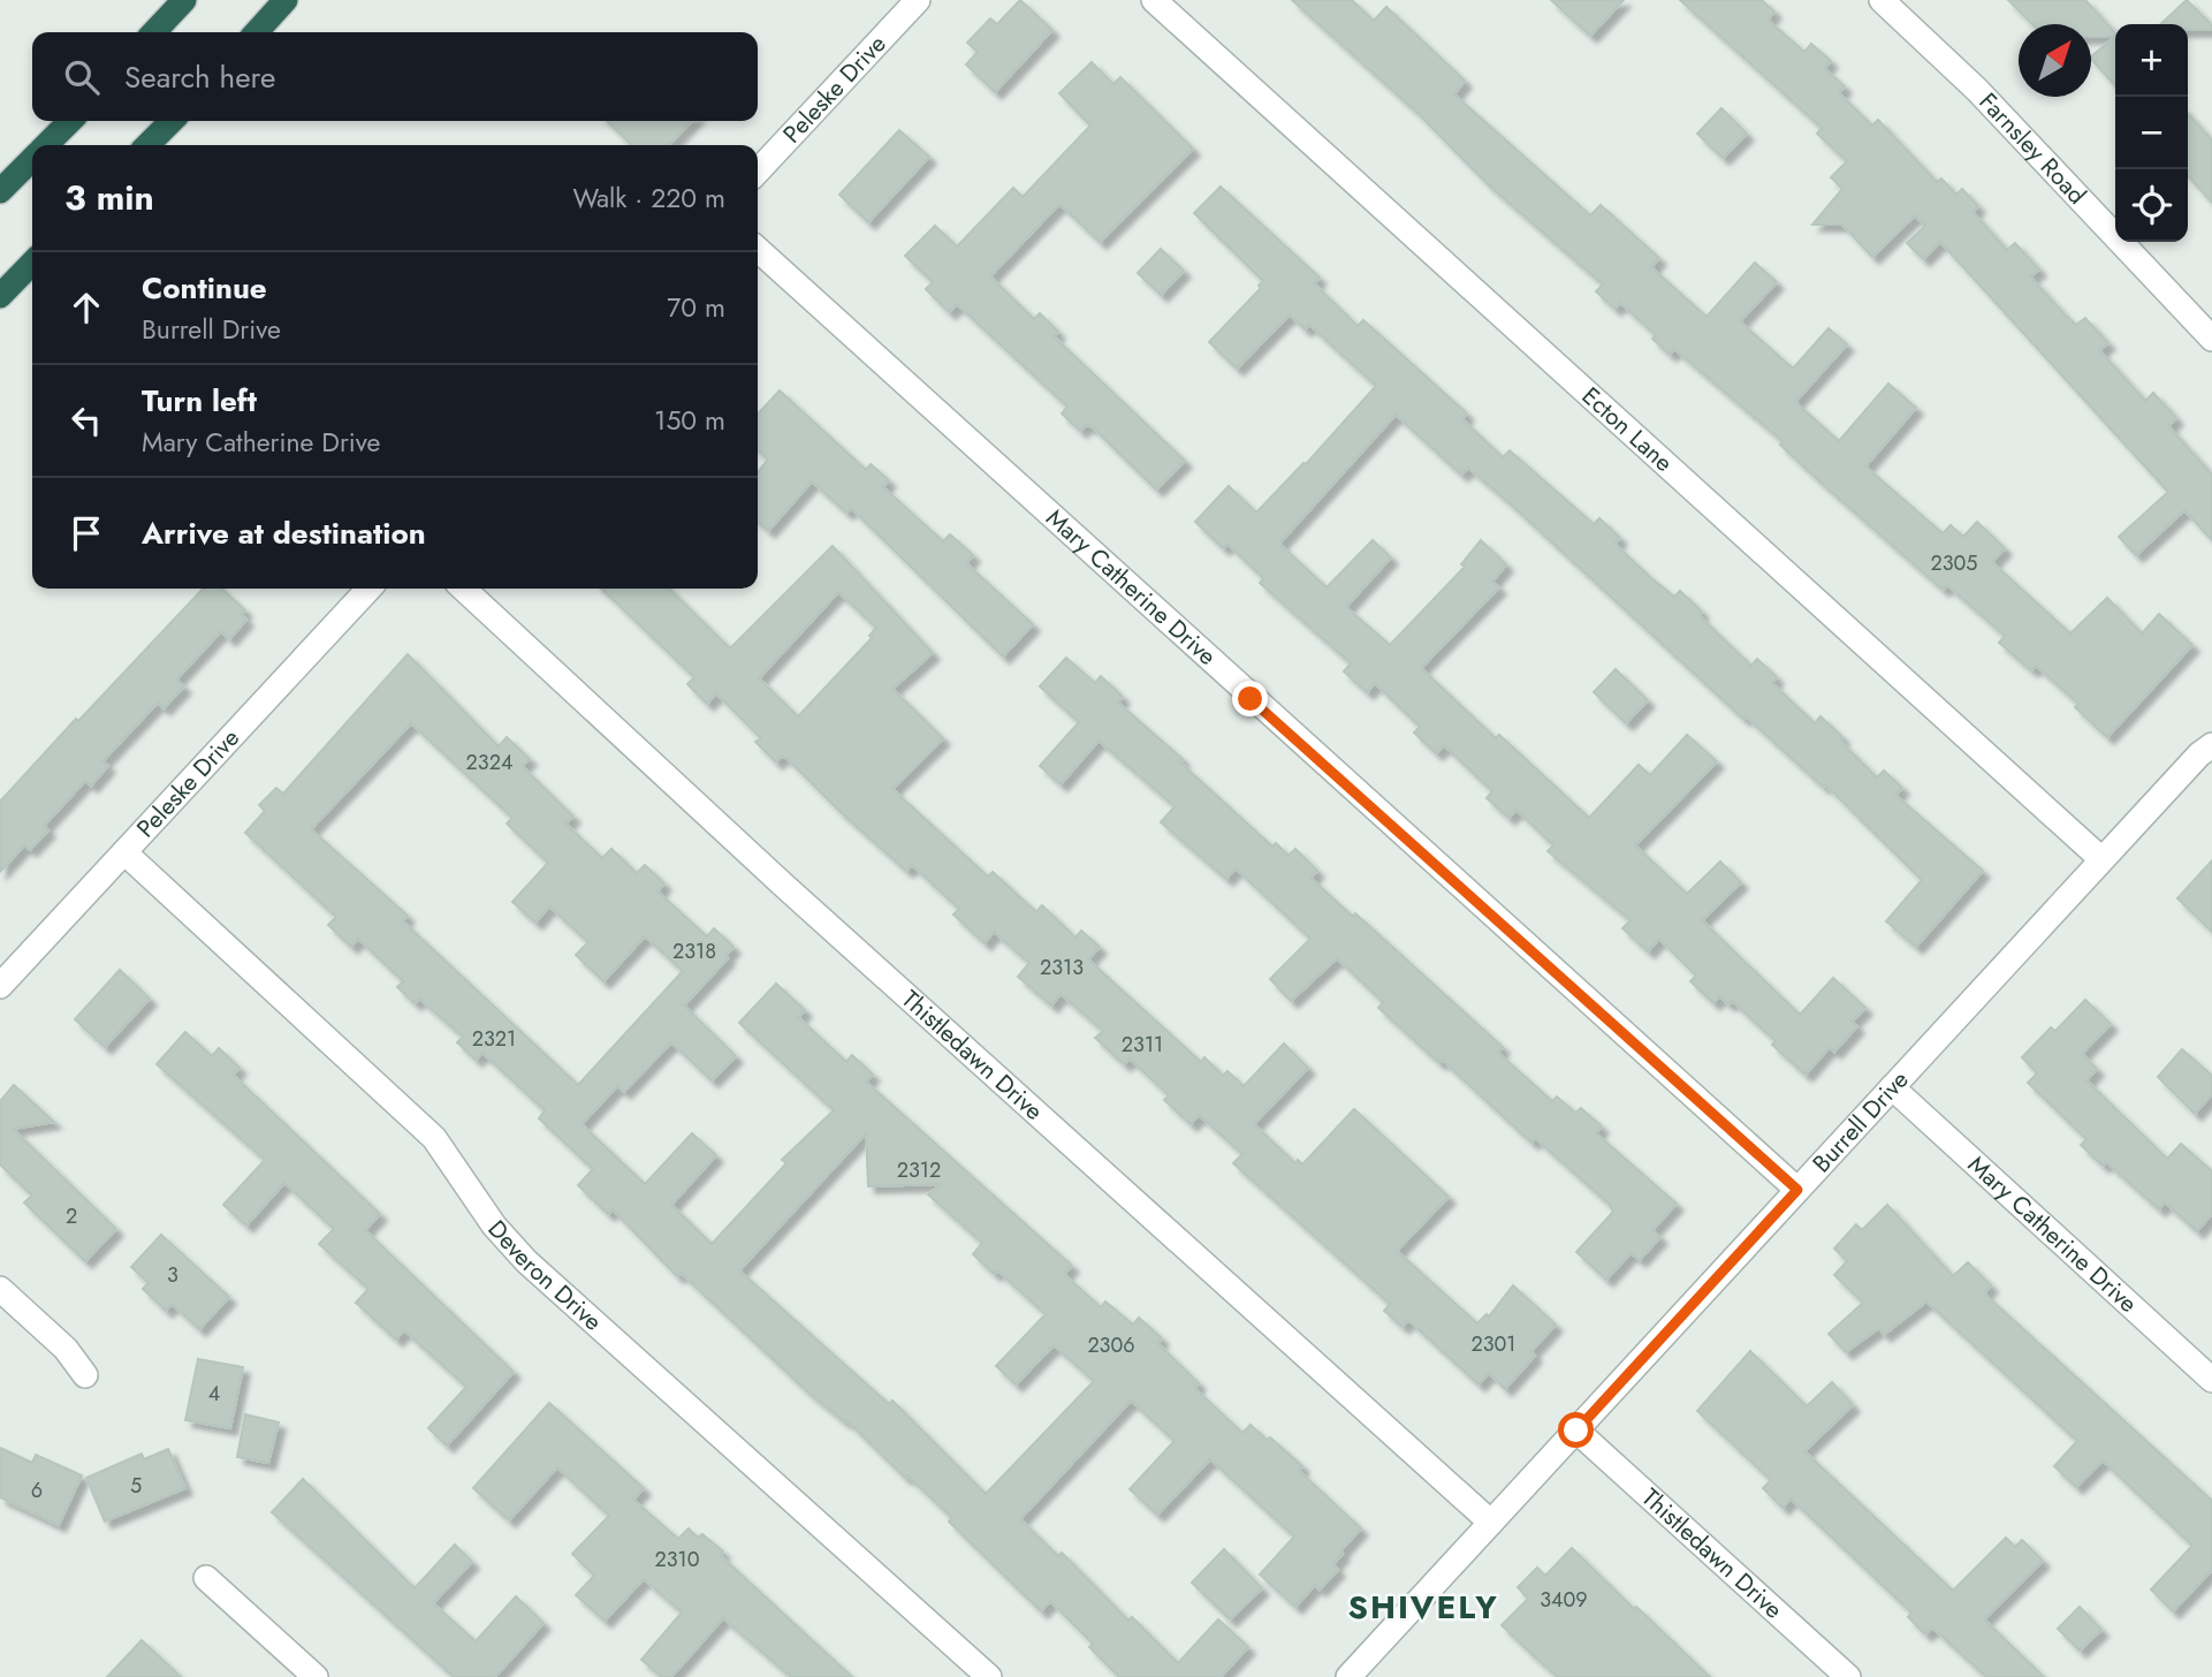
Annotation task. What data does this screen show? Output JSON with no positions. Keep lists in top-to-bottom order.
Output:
{
  "streets": {
    "street": [
      "Peleske Drive",
      "Farnsley Road",
      "Ecton Lane",
      "Mary Catherine Drive",
      "Thistledawn Drive",
      "Burrell Drive",
      "Deveron Drive"
    ]
  },
  "crossings": [
    ["Peleske Drive", "Deveron Drive"],
    ["Ecton Lane", "Burrell Drive"],
    ["Mary Catherine Drive", "Burrell Drive"],
    ["Thistledawn Drive", "Burrell Drive"]
  ],
  "districts": ["SHIVELY"],
  "house_numbers": [
    "2305",
    "2324",
    "2318",
    "2313",
    "2321",
    "2311",
    "2312",
    "2",
    "3",
    "2301",
    "2306",
    "4",
    "5",
    "6",
    "2310",
    "3409"
  ],
  "north": "top right",
  "page": {
    "map_buttons": ["+", "−"],
    "search": "Search here",
    "heading": ["3 min", "Walk · 220 m"],
    "list": [
      ["Continue", "Burrell Drive", "70 m"],
      ["Turn left", "Mary Catherine Drive", "150 m"],
      "Arrive at destination"
    ]
  }
}
